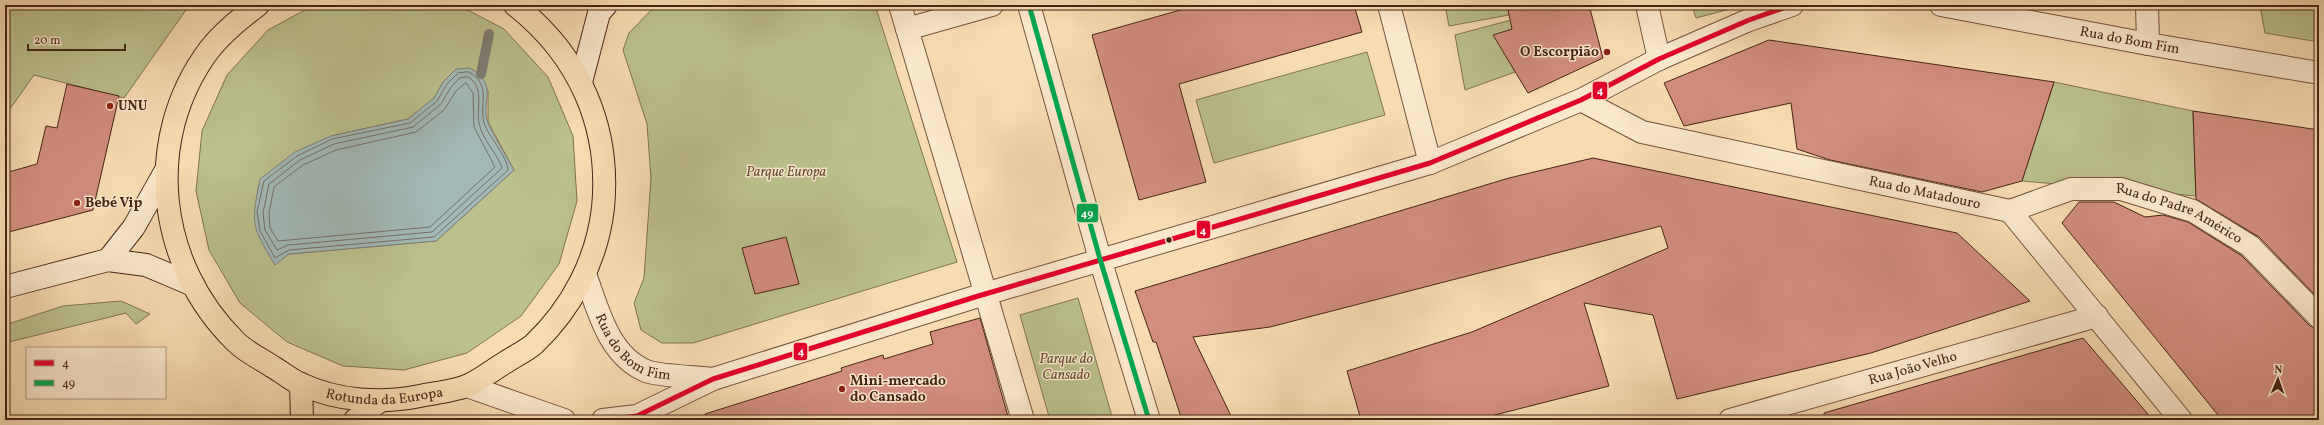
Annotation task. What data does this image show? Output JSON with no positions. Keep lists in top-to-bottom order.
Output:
{
  "streets": {
    "main road": ["Rotunda da Europa"],
    "street": [
      "Rua do Bom Fim",
      "Rua do Matadouro",
      "Rua do Padre Américo",
      "Rua João Velho"
    ]
  },
  "crossings": [
    ["Rua do Bom Fim", "Rua do Matadouro"],
    ["Rua do Bom Fim", "Rotunda da Europa"],
    ["Rua do Matadouro", "Rua do Padre Américo"]
  ],
  "parks": ["Parque Europa", "Parque do Cansado"],
  "places": [
    "O Escorpião",
    "UNU",
    "Bebé Vip",
    "Mini-mercado do Cansado"
  ],
  "lines": ["transit line 4", "transit line 49"],
  "legend": ["4", "49"],
  "scale_bar": "20 m",
  "north": "top"
}
